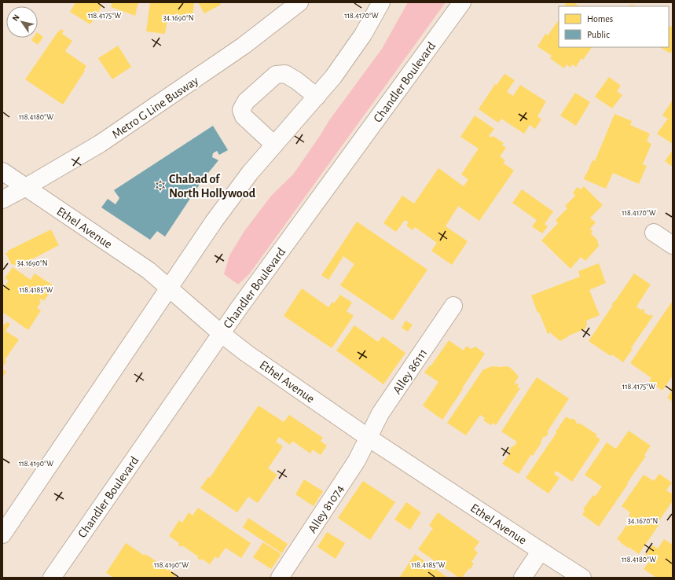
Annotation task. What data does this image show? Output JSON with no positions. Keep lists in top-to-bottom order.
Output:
{
  "streets": {
    "street": [
      "Chandler Boulevard",
      "Metro G Line Busway",
      "Ethel Avenue",
      "Alley 86111",
      "Alley 81074"
    ]
  },
  "crossings": [
    ["Chandler Boulevard", "Ethel Avenue"],
    ["Metro G Line Busway", "Ethel Avenue"],
    ["Ethel Avenue", "Alley 86111"],
    ["Ethel Avenue", "Alley 81074"],
    ["Alley 86111", "Alley 81074"]
  ],
  "places": {
    "synagogue": ["Chabad of North Hollywood"]
  },
  "legend": ["Homes", "Public"],
  "north": "top left",
  "coordinates": [
    "118.4175°W",
    "118.4170°W",
    "34.1690°N",
    "118.4180°W",
    "118.4185°W",
    "118.4190°W",
    "34.1670°N"
  ]
}
